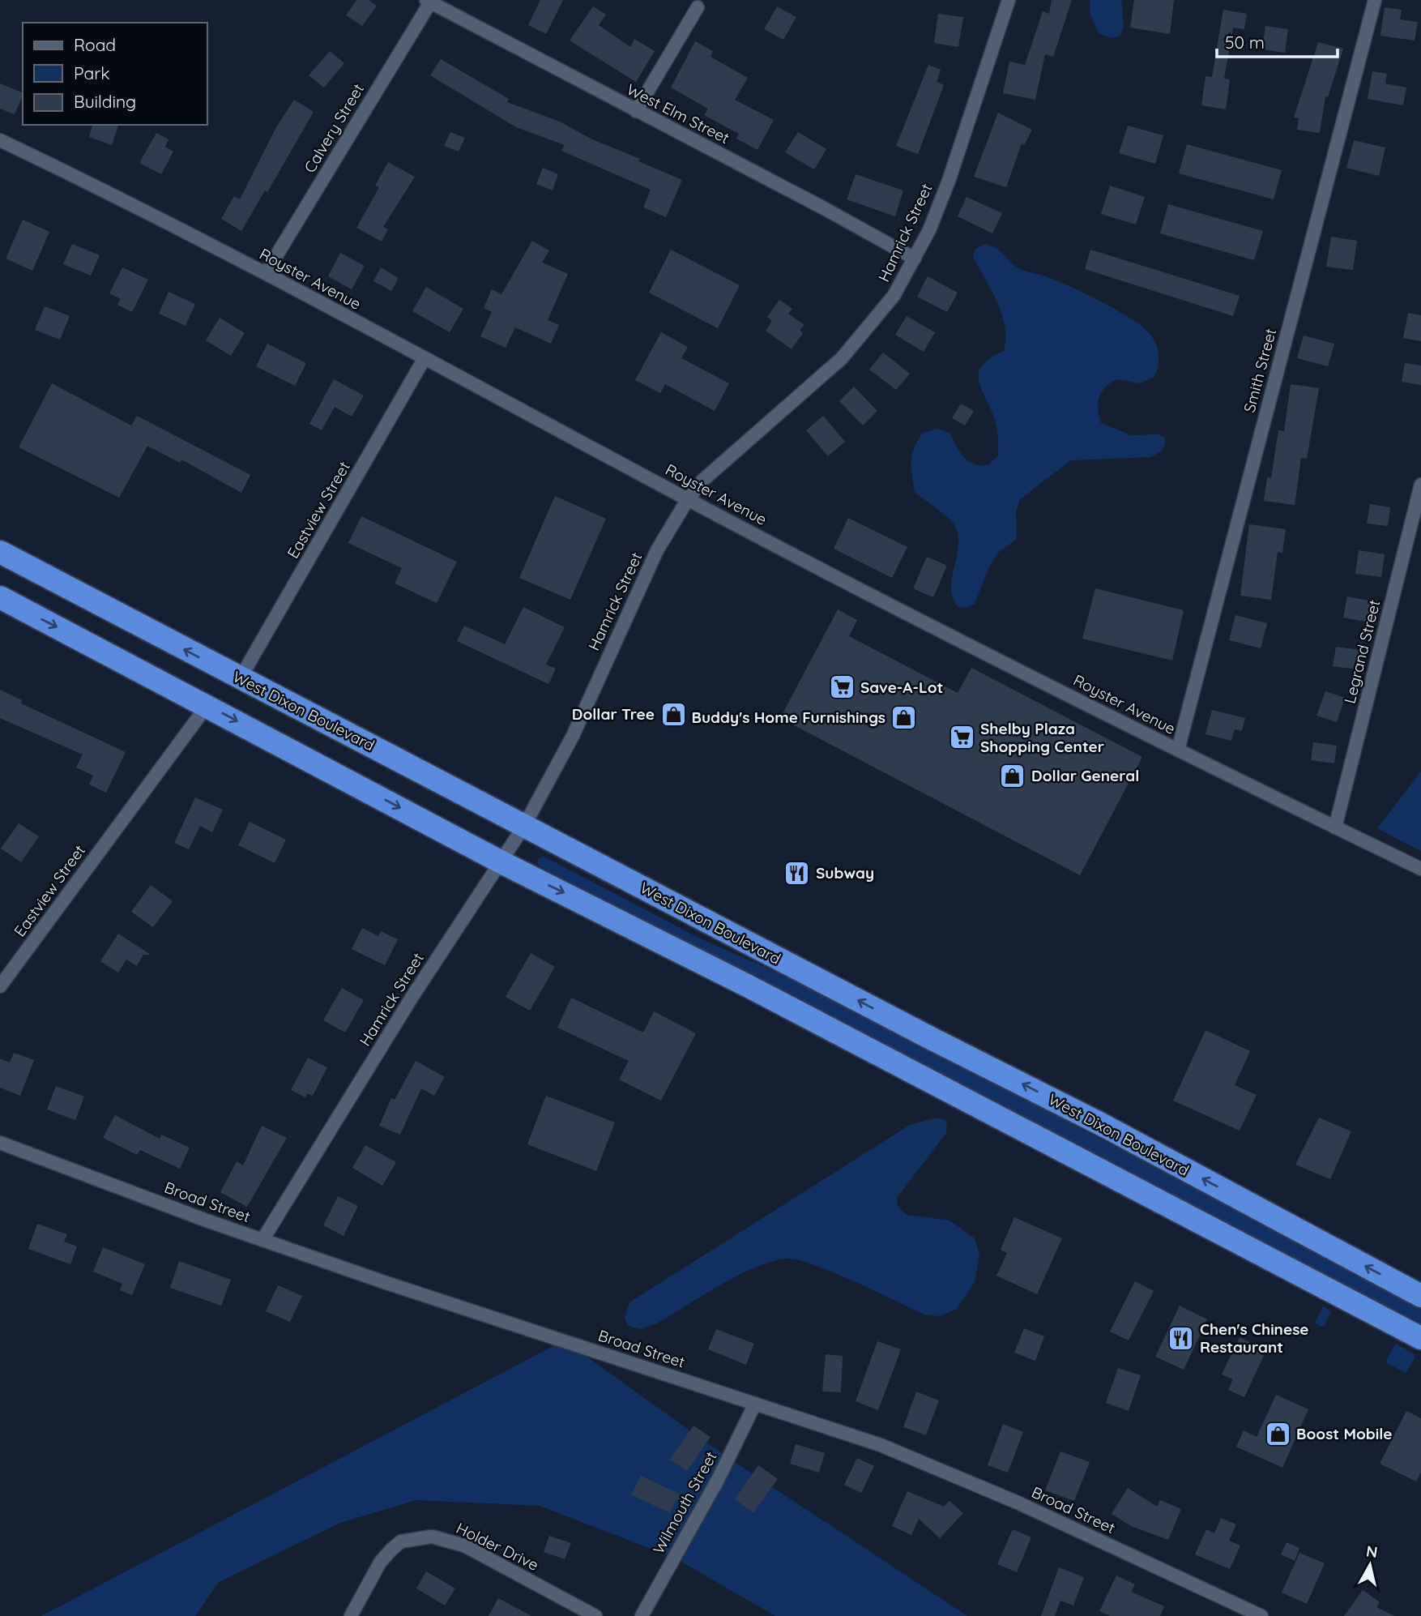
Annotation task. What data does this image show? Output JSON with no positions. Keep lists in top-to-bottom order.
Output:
{
  "streets": {
    "highway": ["West Dixon Boulevard"],
    "street": [
      "West Elm Street",
      "Calvery Street",
      "Hamrick Street",
      "Royster Avenue",
      "Smith Street",
      "Eastview Street",
      "Legrand Street",
      "Broad Street",
      "Wilmouth Street",
      "Holder Drive"
    ]
  },
  "crossings": [
    ["West Elm Street", "Calvery Street"],
    ["West Elm Street", "Hamrick Street"],
    ["Calvery Street", "Royster Avenue"],
    ["Hamrick Street", "Royster Avenue"],
    ["Hamrick Street", "West Dixon Boulevard"],
    ["Hamrick Street", "Broad Street"],
    ["Royster Avenue", "Smith Street"],
    ["Royster Avenue", "Eastview Street"],
    ["Royster Avenue", "Legrand Street"],
    ["Eastview Street", "West Dixon Boulevard"],
    ["Broad Street", "Wilmouth Street"]
  ],
  "places": {
    "supermarket": ["Save-A-Lot", "Shelby Plaza Shopping Center"],
    "shop": [
      "Dollar Tree",
      "Buddy's Home Furnishings",
      "Dollar General",
      "Boost Mobile"
    ],
    "restaurant": ["Subway", "Chen's Chinese Restaurant"]
  },
  "legend": ["Road", "Park", "Building"],
  "scale_bar": "50 m",
  "north": "top"
}
